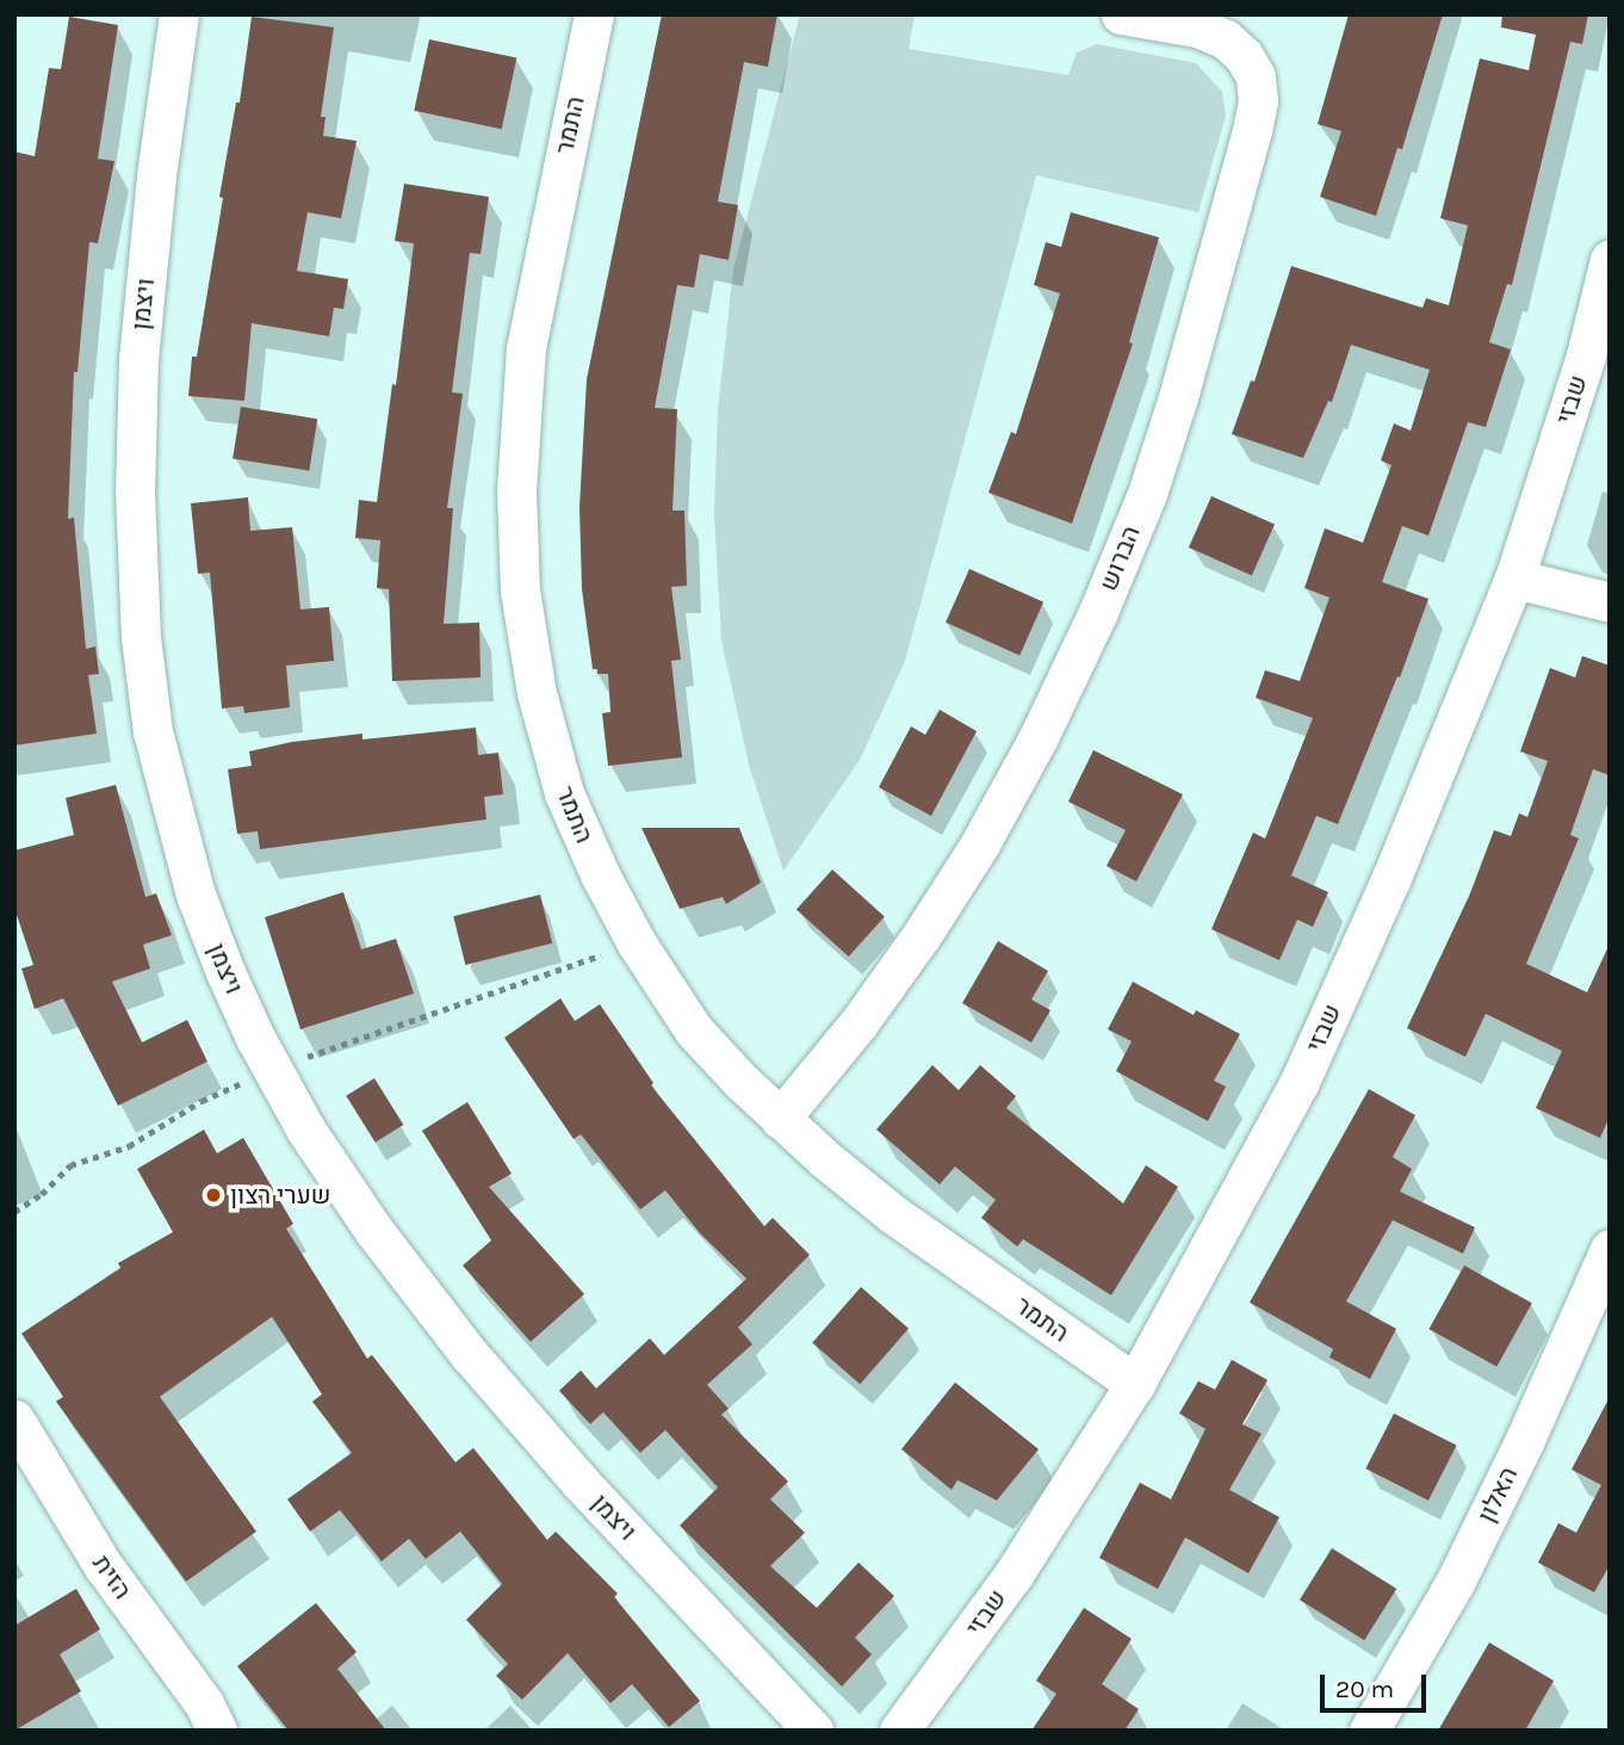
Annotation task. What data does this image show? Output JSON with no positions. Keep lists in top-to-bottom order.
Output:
{
  "streets": {
    "street": [
      "התמר",
      "ויצמן",
      "שבזי",
      "הברוש",
      "האלון",
      "הזית"
    ]
  },
  "crossings": [
    ["התמר", "שבזי"],
    ["התמר", "הברוש"]
  ],
  "places": ["שערי רצון"],
  "scale_bar": "20 m"
}
